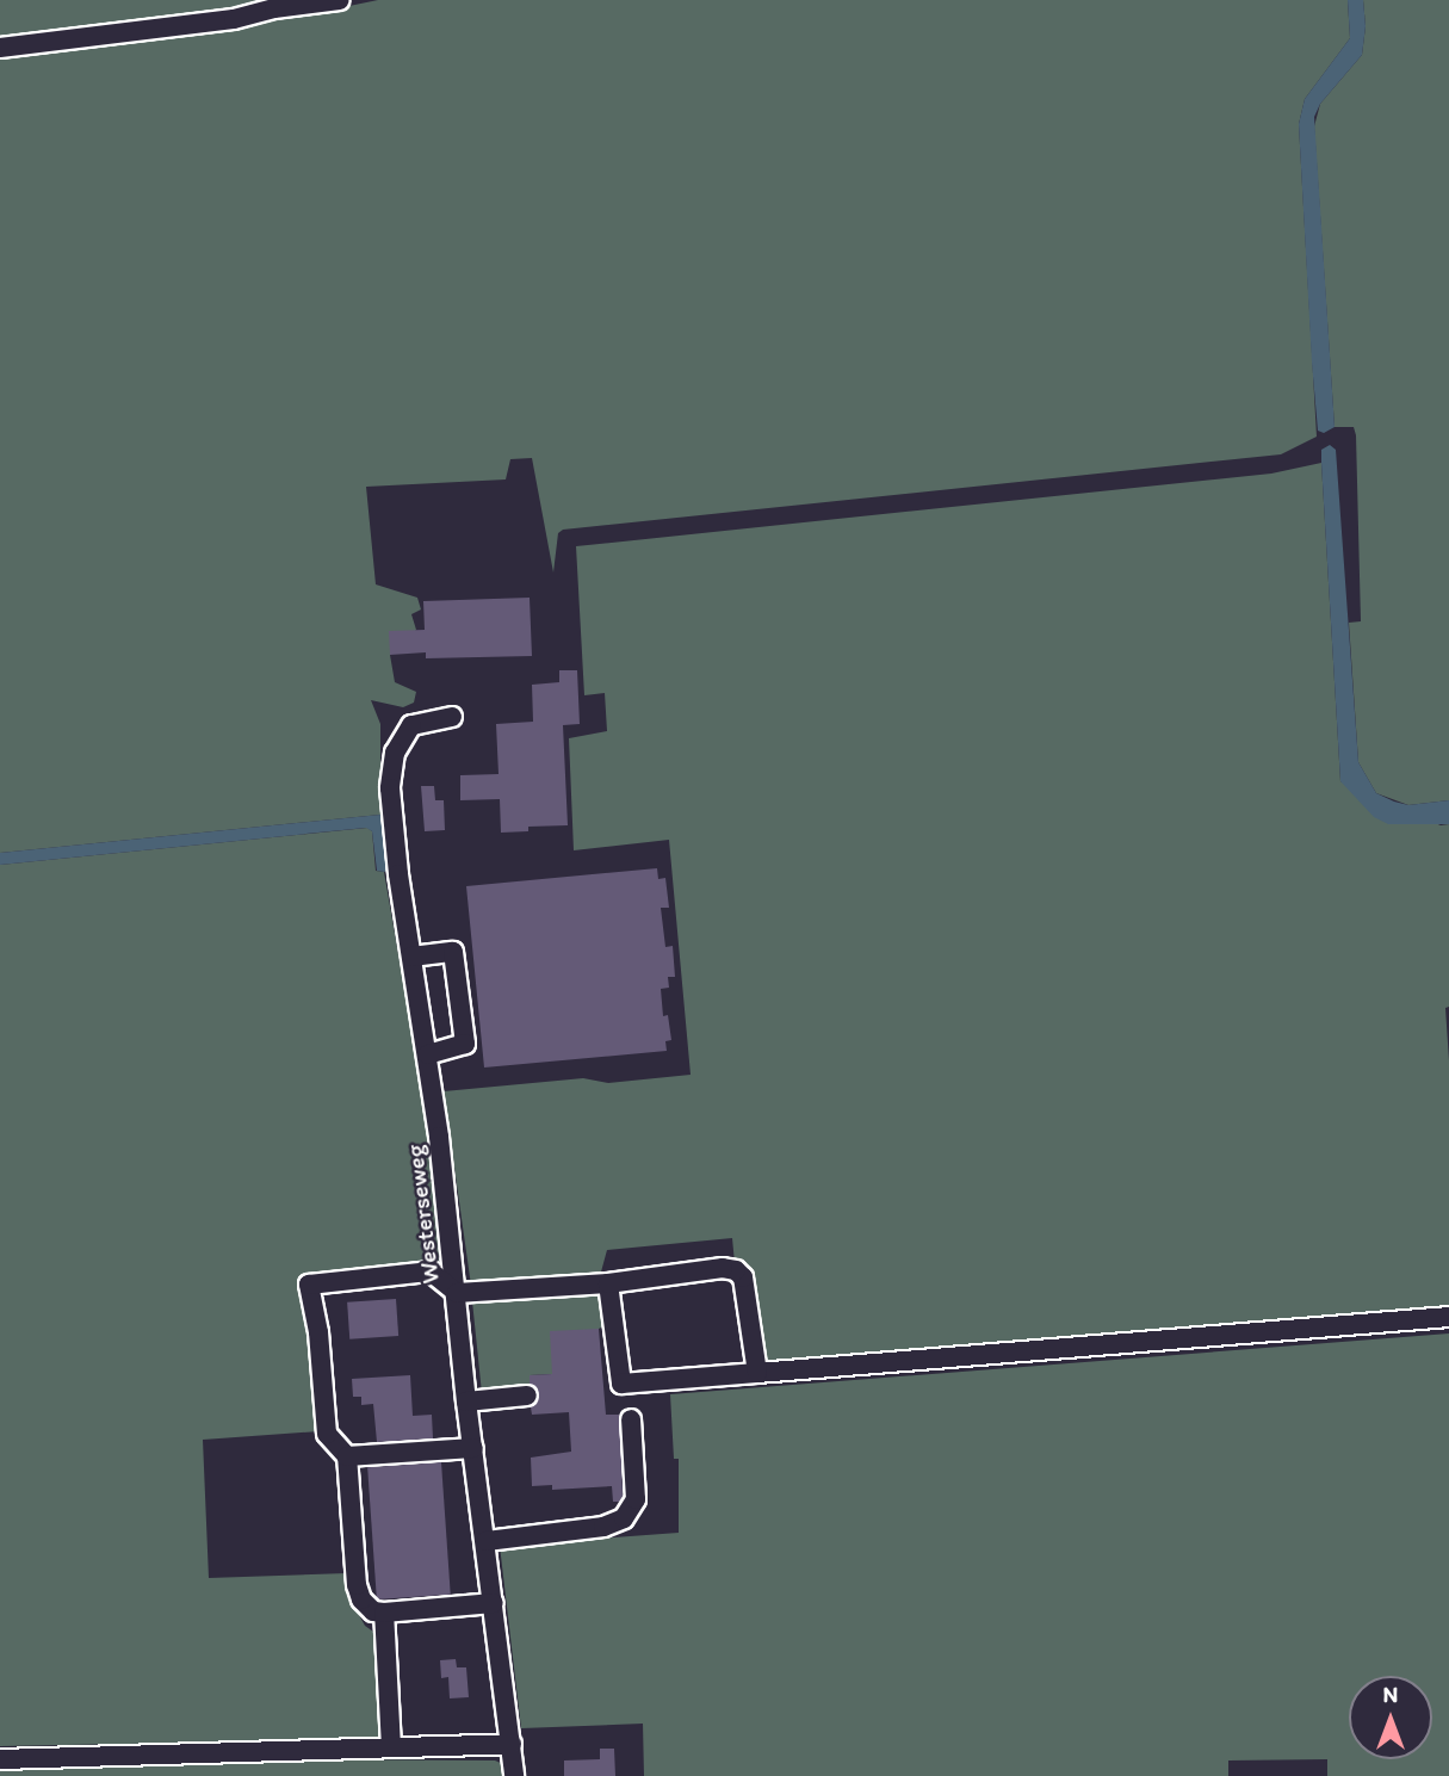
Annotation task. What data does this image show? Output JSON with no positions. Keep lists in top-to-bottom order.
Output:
{
  "streets": {
    "street": ["Westerseweg"]
  },
  "north": "top"
}
